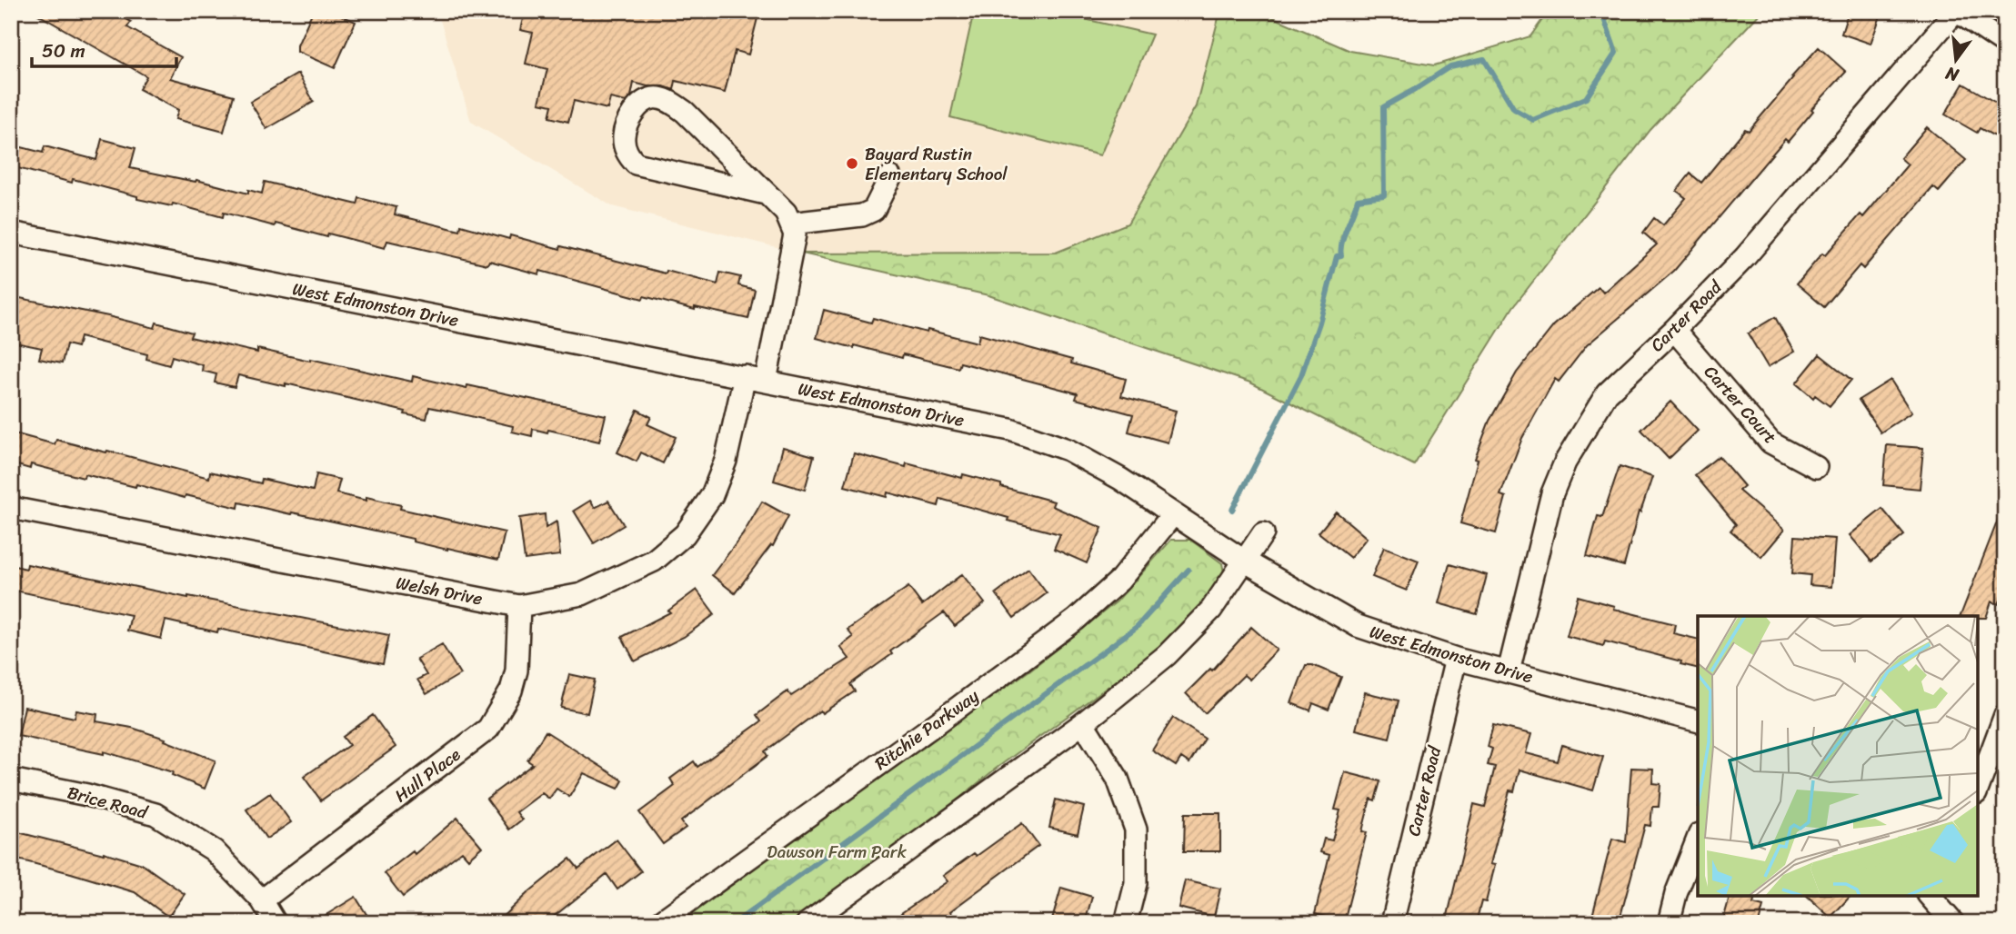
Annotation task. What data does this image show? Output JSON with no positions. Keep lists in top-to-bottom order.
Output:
{
  "streets": {
    "street": [
      "West Edmonston Drive",
      "Carter Road",
      "Carter Court",
      "Welsh Drive",
      "Ritchie Parkway",
      "Hull Place",
      "Brice Road"
    ]
  },
  "crossings": [
    ["West Edmonston Drive", "Carter Road"],
    ["West Edmonston Drive", "Welsh Drive"],
    ["West Edmonston Drive", "Ritchie Parkway"],
    ["Carter Road", "Carter Court"],
    ["Welsh Drive", "Hull Place"],
    ["Hull Place", "Brice Road"]
  ],
  "parks": ["Dawson Farm Park"],
  "places": ["Bayard Rustin Elementary School"],
  "scale_bar": "50 m",
  "north": "bottom"
}
